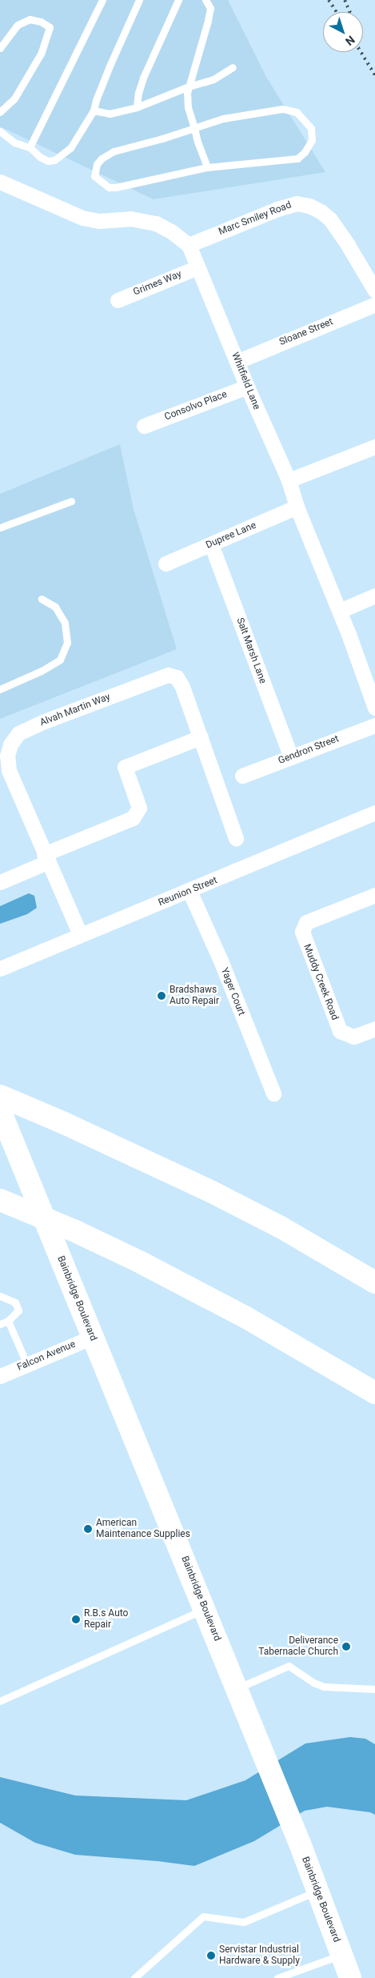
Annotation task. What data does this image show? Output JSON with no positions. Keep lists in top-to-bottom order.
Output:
{
  "streets": {
    "main road": ["Bainbridge Boulevard"],
    "street": [
      "Marc Smiley Road",
      "Grimes Way",
      "Sloane Street",
      "Whitfield Lane",
      "Consolvo Place",
      "Dupree Lane",
      "Salt Marsh Lane",
      "Alvah Martin Way",
      "Gendron Street",
      "Reunion Street",
      "Muddy Creek Road",
      "Yager Court",
      "Falcon Avenue"
    ]
  },
  "crossings": [
    ["Marc Smiley Road", "Whitfield Lane"],
    ["Grimes Way", "Whitfield Lane"],
    ["Sloane Street", "Whitfield Lane"],
    ["Whitfield Lane", "Consolvo Place"],
    ["Whitfield Lane", "Dupree Lane"],
    ["Dupree Lane", "Salt Marsh Lane"],
    ["Salt Marsh Lane", "Gendron Street"],
    ["Alvah Martin Way", "Reunion Street"],
    ["Reunion Street", "Yager Court"],
    ["Bainbridge Boulevard", "Falcon Avenue"]
  ],
  "places": [
    "Bradshaws Auto Repair",
    "American Maintenance Supplies",
    "R.B.s Auto Repair",
    "Deliverance Tabernacle Church",
    "Servistar Industrial Hardware & Supply"
  ],
  "north": "bottom right"
}
